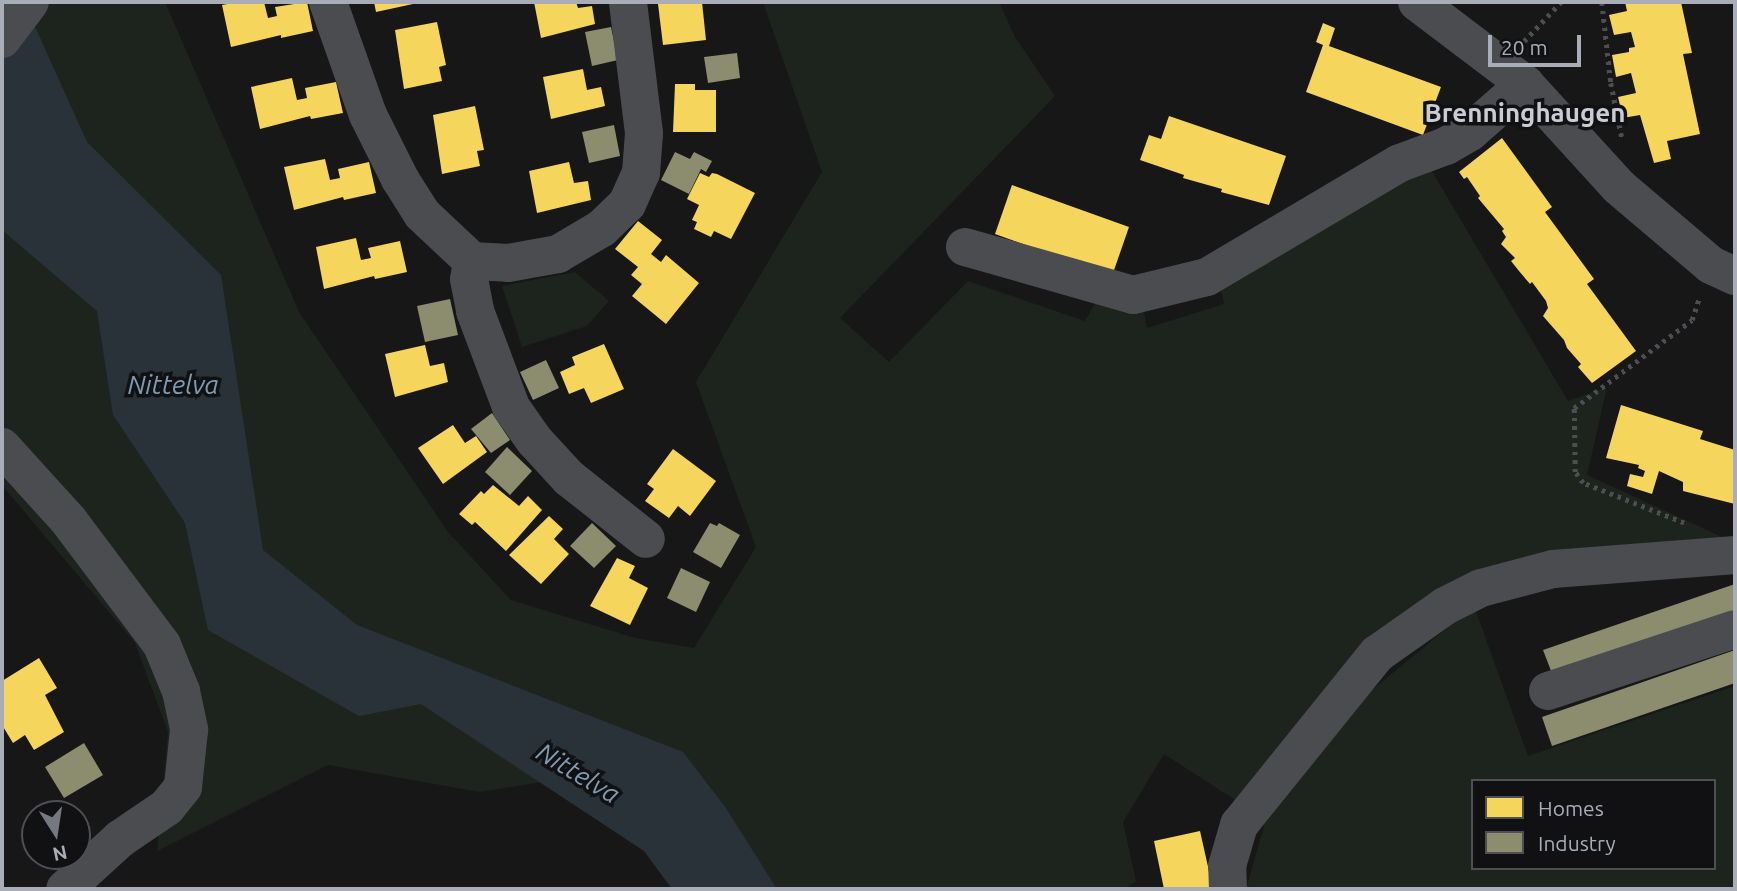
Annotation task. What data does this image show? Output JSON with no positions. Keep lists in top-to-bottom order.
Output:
{
  "districts": ["Brenninghaugen"],
  "water": ["Nittelva"],
  "legend": ["Homes", "Industry"],
  "scale_bar": "20 m",
  "north": "bottom"
}
